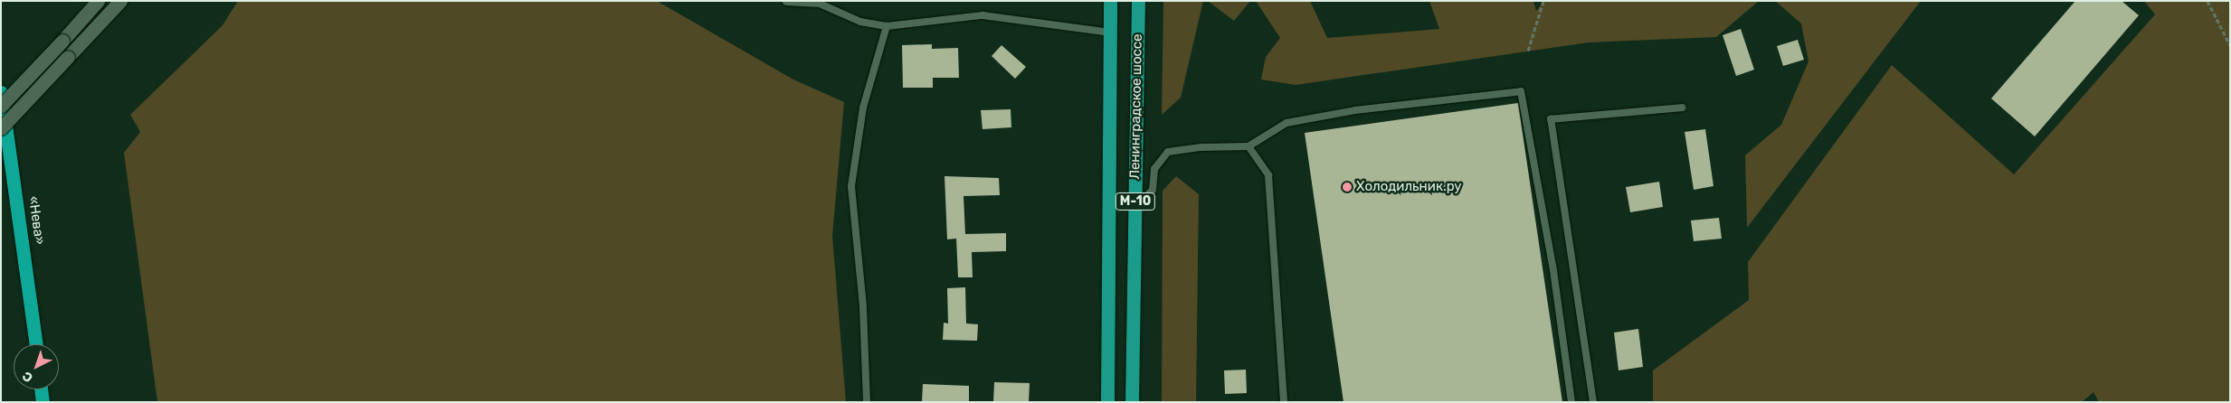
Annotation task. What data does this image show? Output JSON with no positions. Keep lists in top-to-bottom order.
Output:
{
  "streets": {
    "highway": ["Ленинградское шоссе", "М-10", "«Нева»"]
  },
  "places": ["Холодильник.ру"],
  "north": "bottom left"
}
